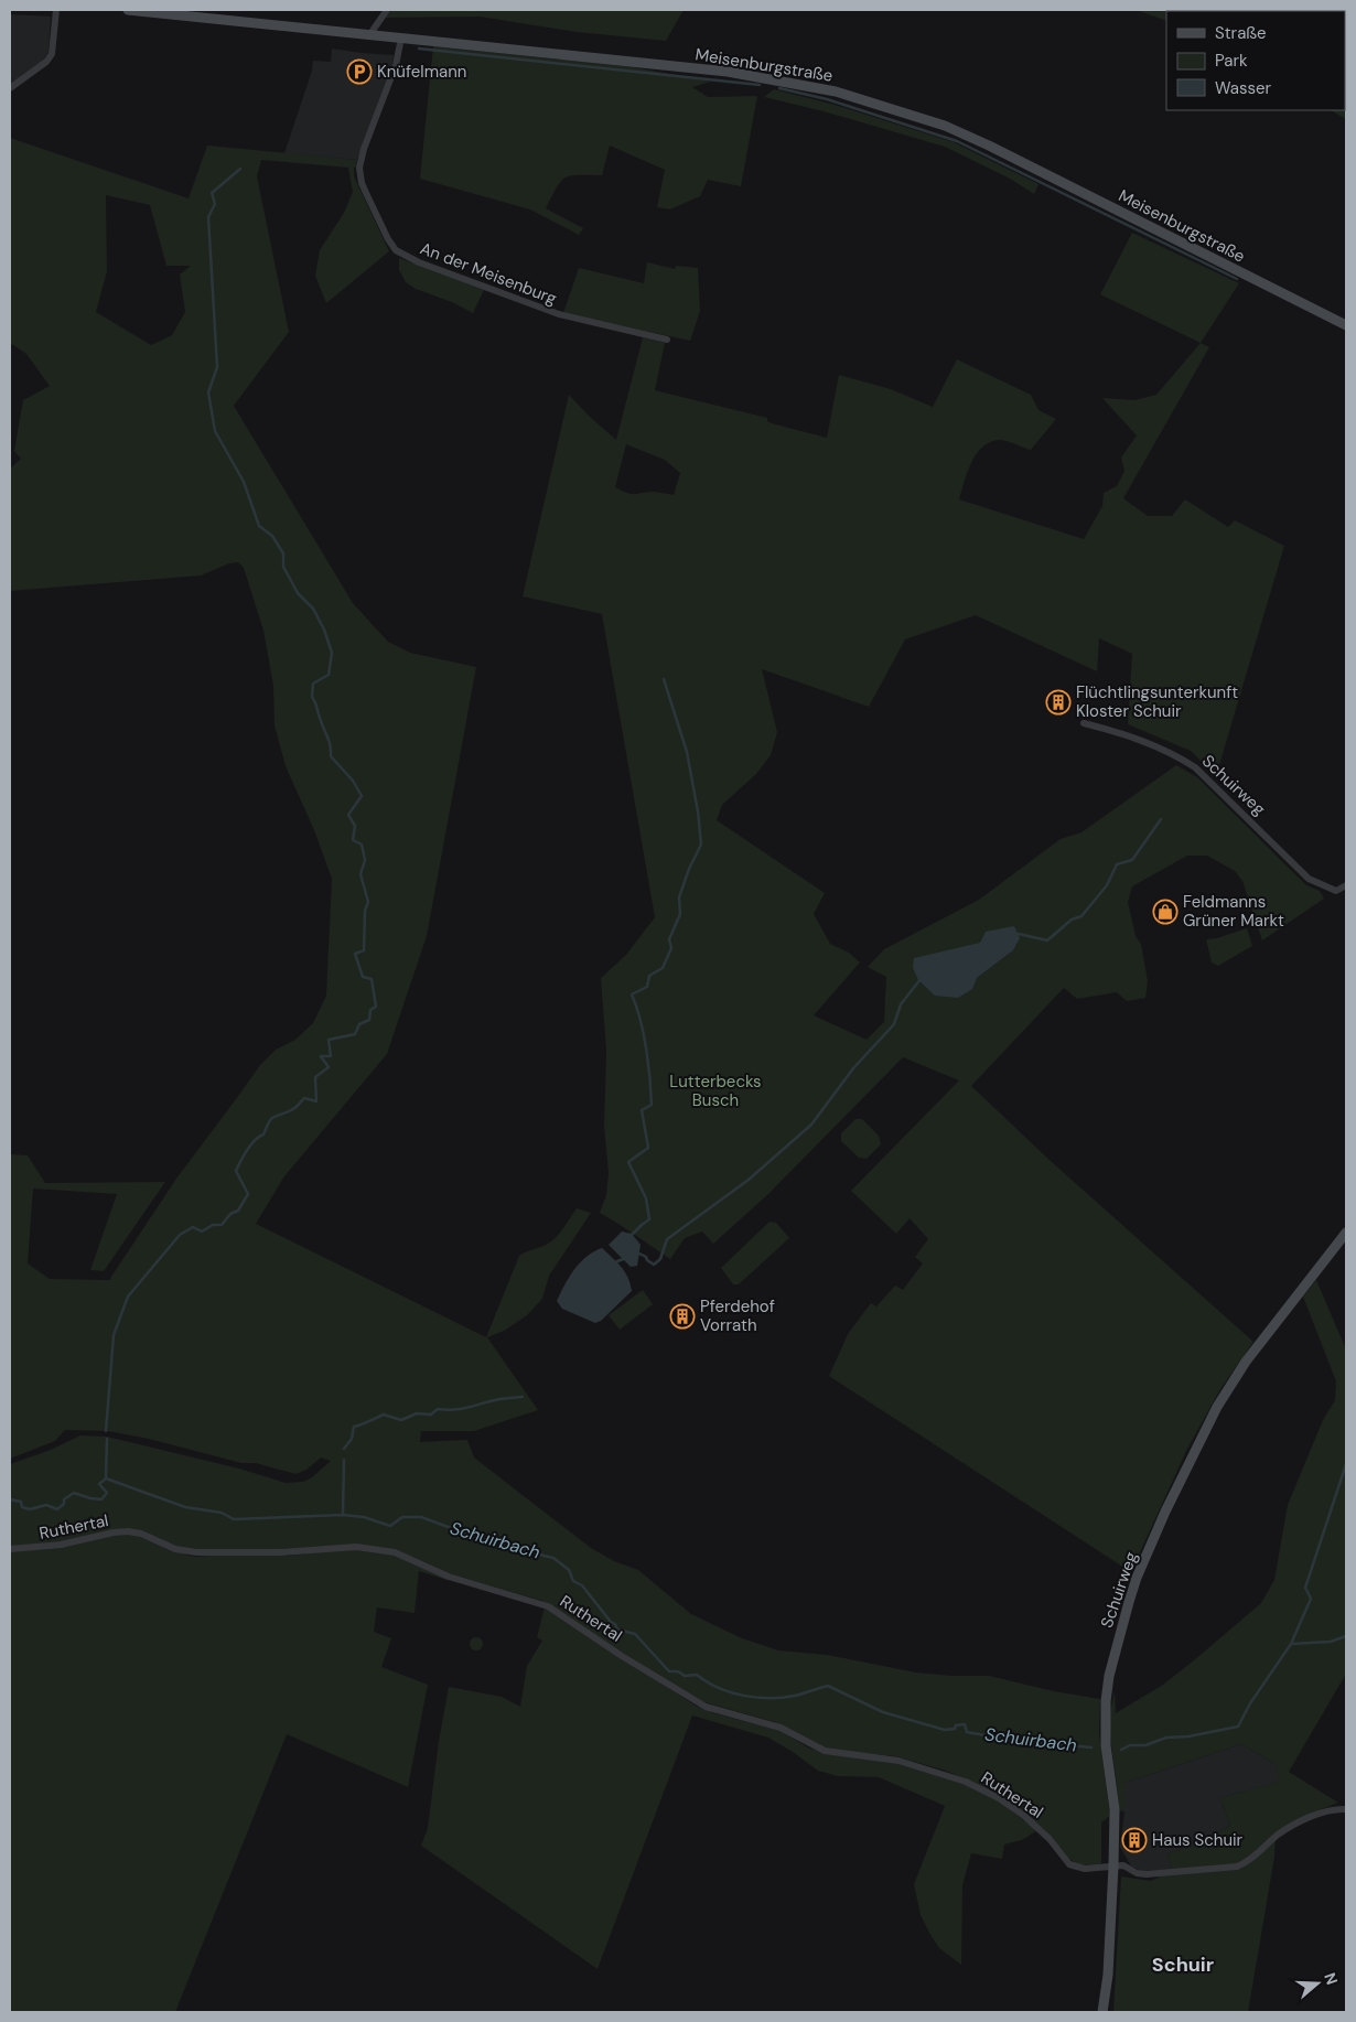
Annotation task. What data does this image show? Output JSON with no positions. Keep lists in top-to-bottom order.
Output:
{
  "streets": {
    "main road": ["Meisenburgstraße", "Schuirweg"],
    "street": ["An der Meisenburg", "Ruthertal"]
  },
  "crossings": [
    ["Meisenburgstraße", "An der Meisenburg"],
    ["Schuirweg", "Ruthertal"]
  ],
  "districts": ["Schuir"],
  "water": ["Schuirbach"],
  "parks": ["Lutterbecks Busch"],
  "places": {
    "parking": ["Knüfelmann"],
    "building": ["Flüchtlingsunterkunft Kloster Schuir", "Pferdehof Vorrath", "Haus Schuir"],
    "shop": ["Feldmanns Grüner Markt"]
  },
  "legend": ["Straße", "Park", "Wasser"],
  "north": "right"
}
